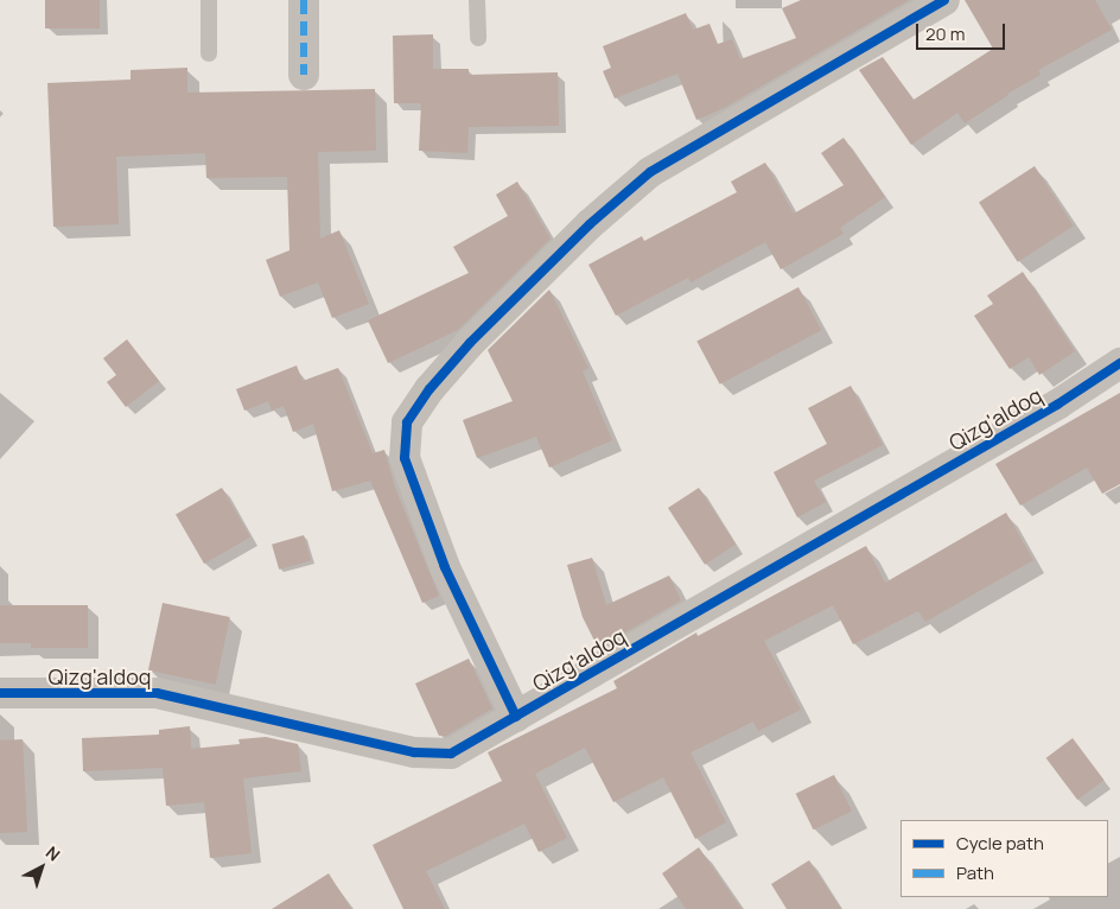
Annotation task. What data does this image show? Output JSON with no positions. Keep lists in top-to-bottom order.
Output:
{
  "streets": {
    "street": ["Qizg'aldoq"]
  },
  "legend": ["Cycle path", "Path"],
  "scale_bar": "20 m",
  "north": "top right"
}
